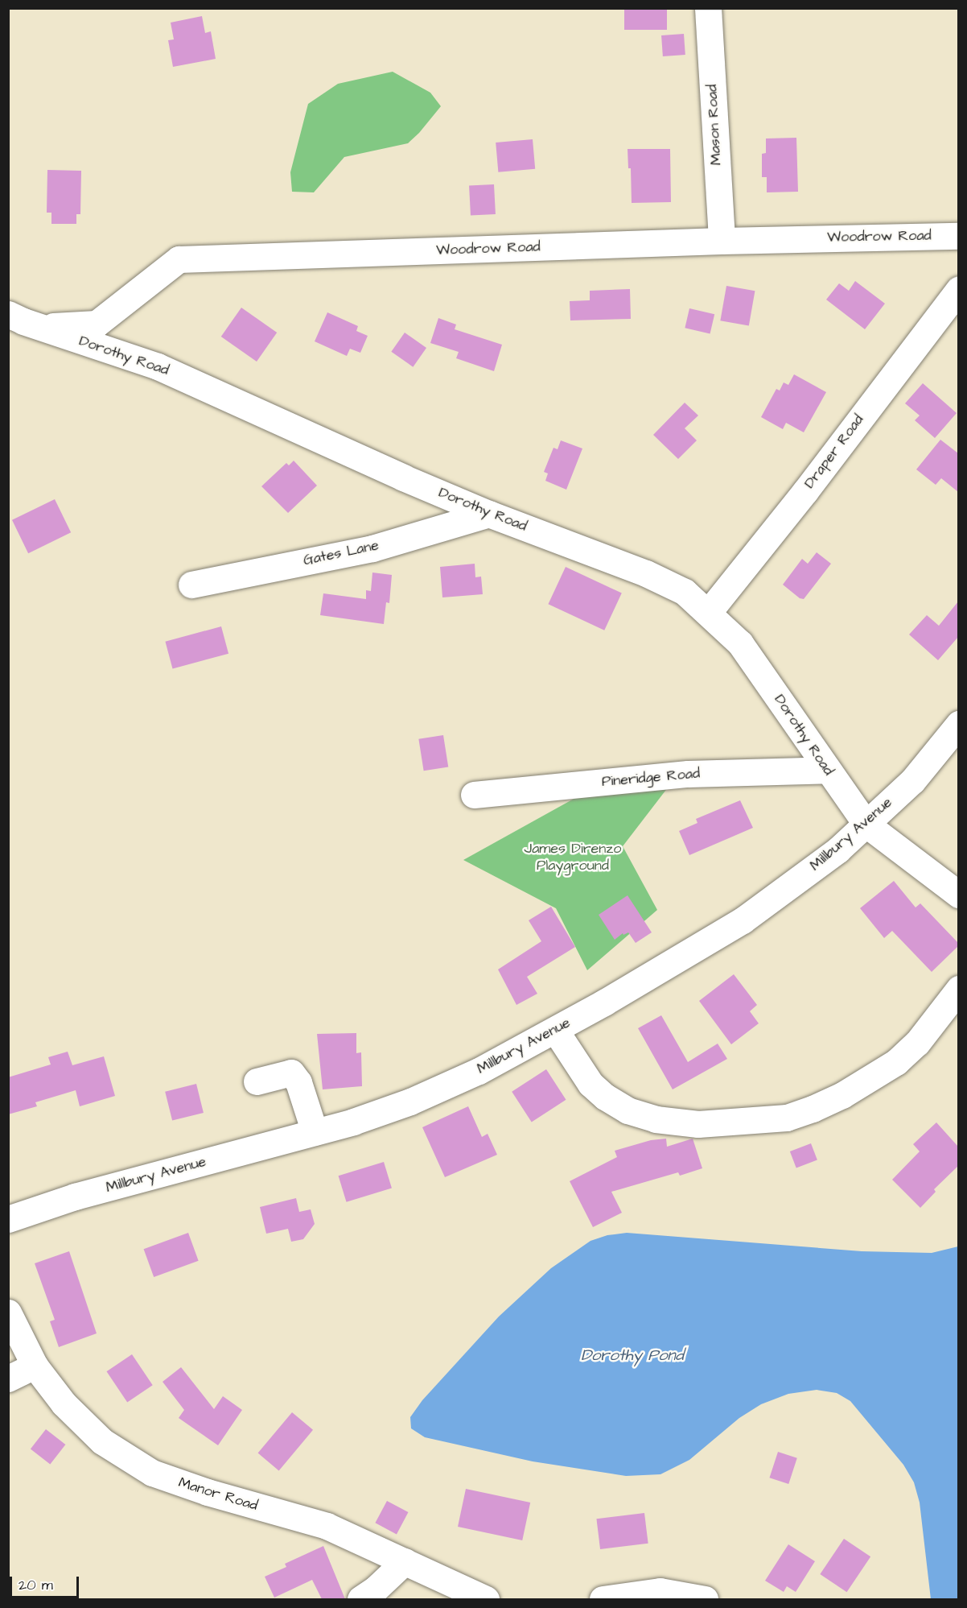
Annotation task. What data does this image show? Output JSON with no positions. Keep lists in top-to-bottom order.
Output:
{
  "streets": {
    "street": [
      "Mason Road",
      "Woodrow Road",
      "Dorothy Road",
      "Draper Road",
      "Gates Lane",
      "Pineridge Road",
      "Millbury Avenue",
      "Manor Road"
    ]
  },
  "crossings": [
    ["Mason Road", "Woodrow Road"],
    ["Woodrow Road", "Dorothy Road"],
    ["Dorothy Road", "Draper Road"],
    ["Dorothy Road", "Gates Lane"],
    ["Dorothy Road", "Pineridge Road"],
    ["Dorothy Road", "Millbury Avenue"]
  ],
  "water": ["Dorothy Pond"],
  "parks": ["James Direnzo Playground"],
  "scale_bar": "20 m"
}
